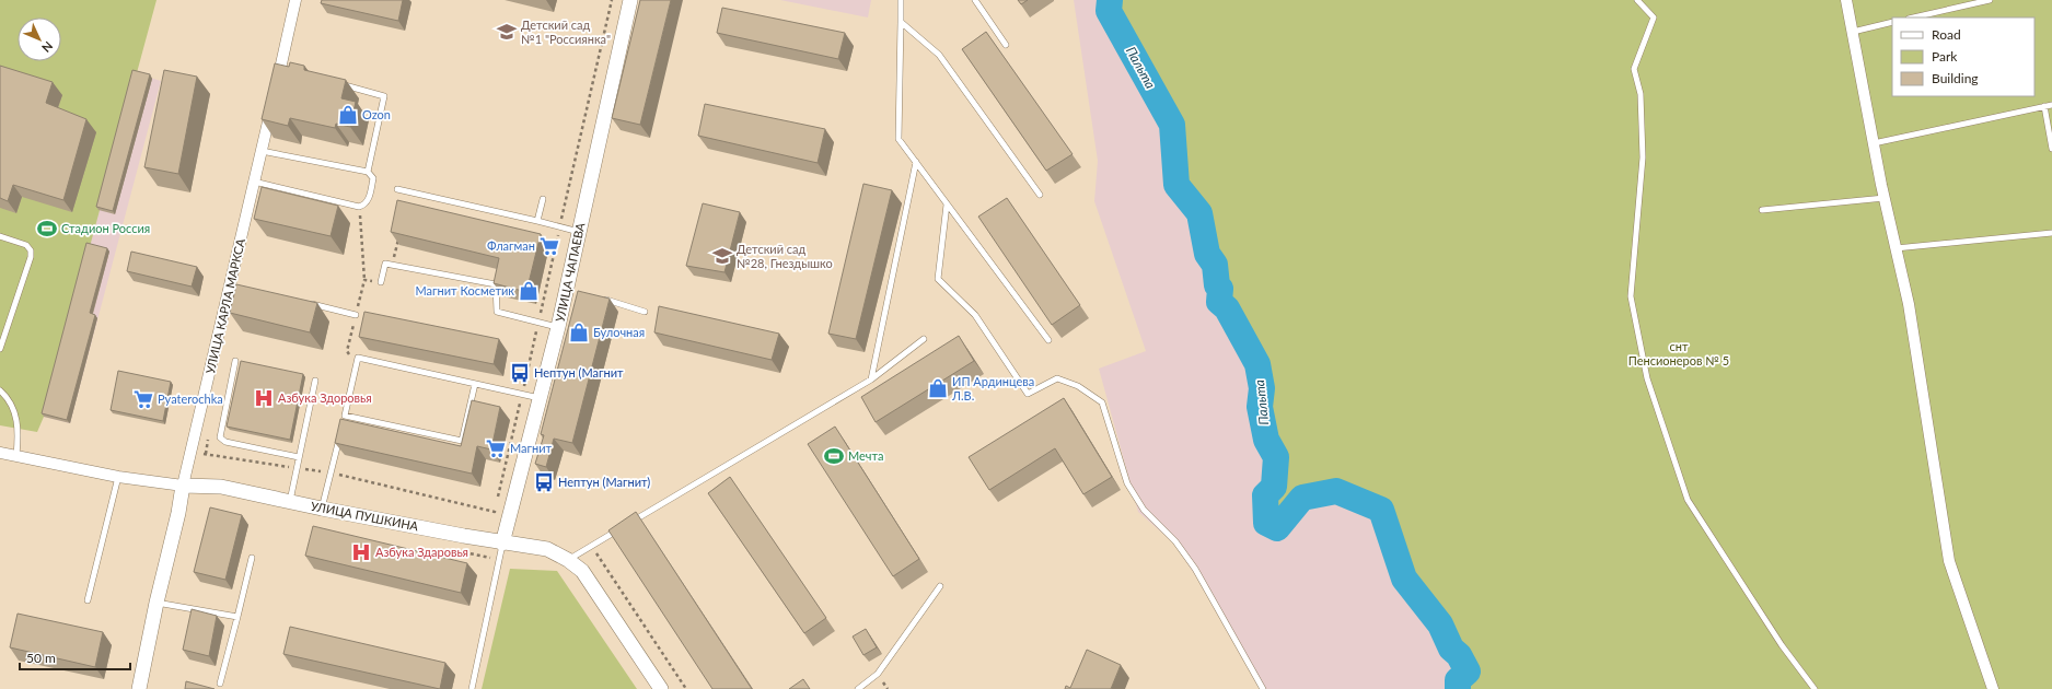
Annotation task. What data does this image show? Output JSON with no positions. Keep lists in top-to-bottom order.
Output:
{
  "streets": {
    "street": ["УЛИЦА ЧАПАЕВА", "УЛИЦА КАРЛА МАРКСА", "УЛИЦА ПУШКИНА"]
  },
  "crossings": [
    ["УЛИЦА ЧАПАЕВА", "УЛИЦА ПУШКИНА"],
    ["УЛИЦА КАРЛА МАРКСА", "УЛИЦА ПУШКИНА"]
  ],
  "water": ["Пальта"],
  "parks": ["снт Пенсионеров № 5"],
  "places": {
    "school or university": ["Детский сад №1 \"Россиянка\"", "Детский сад №28, Гнездышко"],
    "shop": [
      "Ozon",
      "Магнит Косметик",
      "Булочная",
      "ИП Ардинцева Л.В."
    ],
    "sports": ["Стадион Россия", "Мечта"],
    "supermarket": ["Флагман", "Pyaterochka", "Магнит"],
    "bus stop": ["Нептун (Магнит", "Нептун (Магнит)"],
    "hospital": ["Азбука Здоровья", "Азбука Здаровья"]
  },
  "legend": ["Road", "Park", "Building"],
  "scale_bar": "50 m",
  "north": "bottom right"
}
